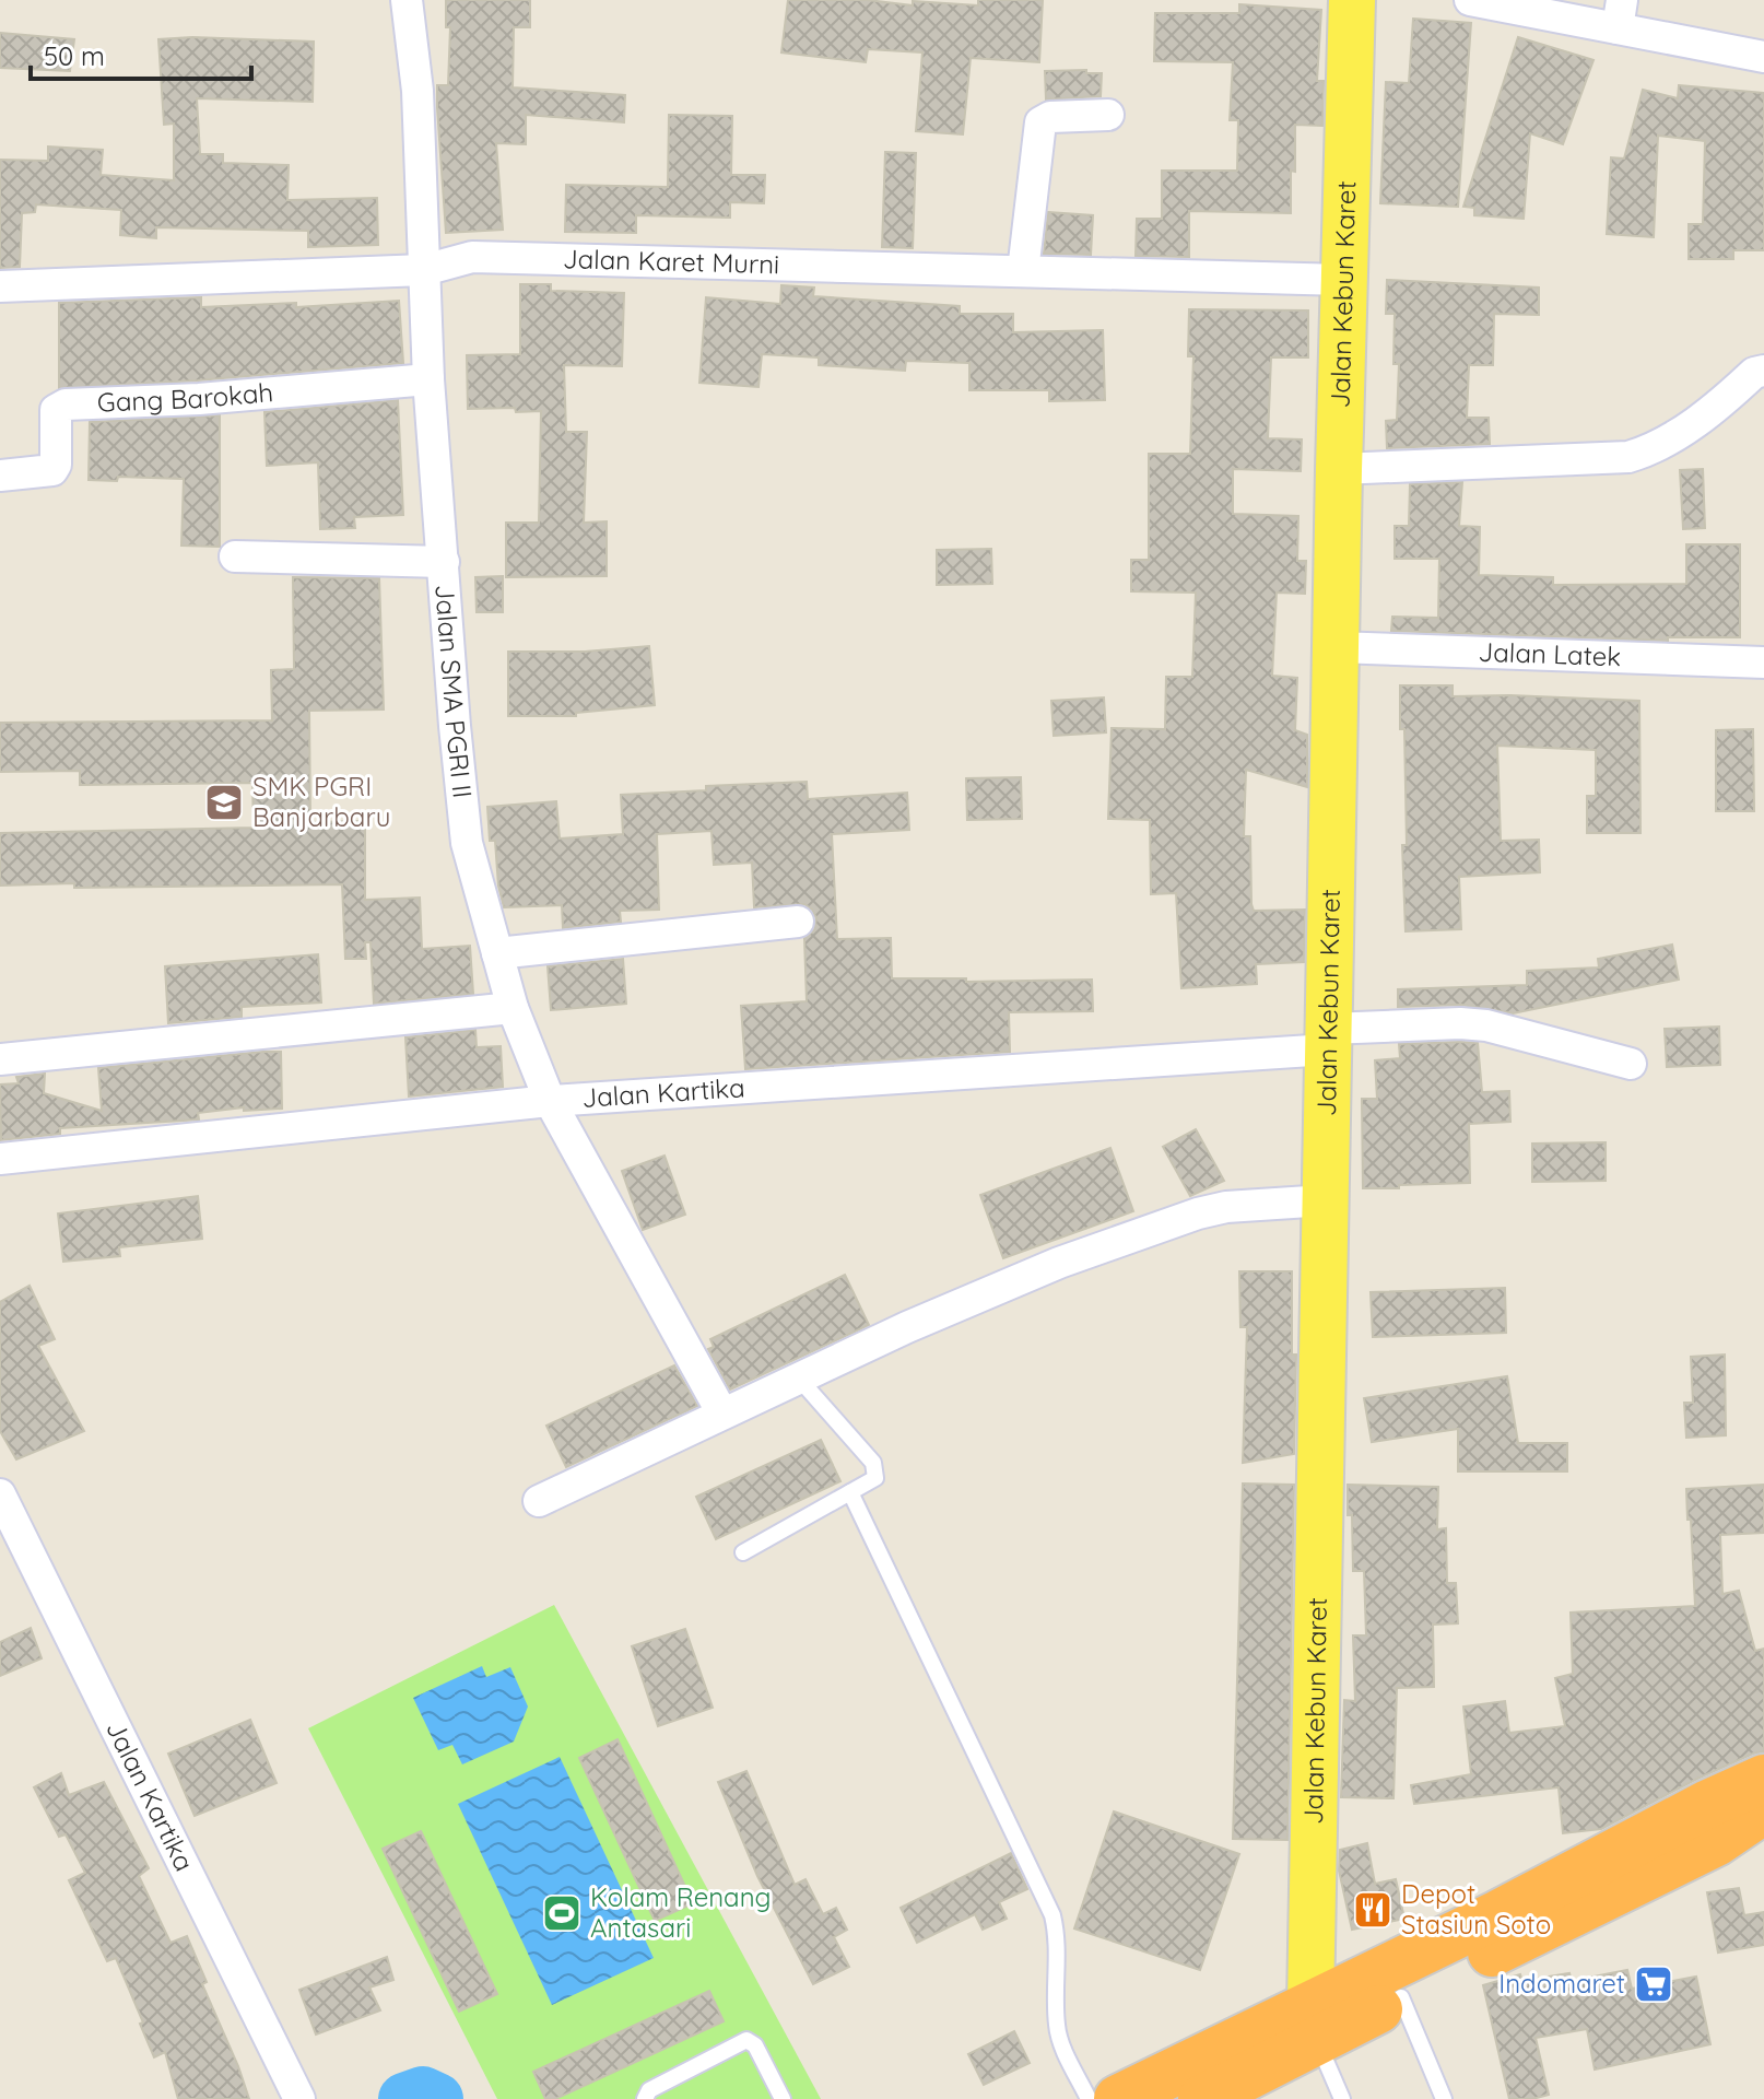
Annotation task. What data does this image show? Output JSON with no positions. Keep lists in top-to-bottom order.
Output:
{
  "streets": {
    "main road": ["Jalan Kebun Karet"],
    "street": [
      "Jalan Karet Murni",
      "Gang Barokah",
      "Jalan Latek",
      "Jalan SMA PGRI II",
      "Jalan Kartika"
    ]
  },
  "crossings": [
    ["Jalan Karet Murni", "Jalan Kebun Karet"],
    ["Jalan Karet Murni", "Jalan SMA PGRI II"],
    ["Jalan Kebun Karet", "Jalan Latek"],
    ["Jalan Kebun Karet", "Jalan Kartika"],
    ["Gang Barokah", "Jalan SMA PGRI II"],
    ["Jalan SMA PGRI II", "Jalan Kartika"]
  ],
  "places": {
    "school or university": ["SMK PGRI Banjarbaru"],
    "restaurant": ["Depot Stasiun Soto"],
    "sports": ["Kolam Renang Antasari"],
    "supermarket": ["Indomaret"]
  },
  "scale_bar": "50 m"
}
